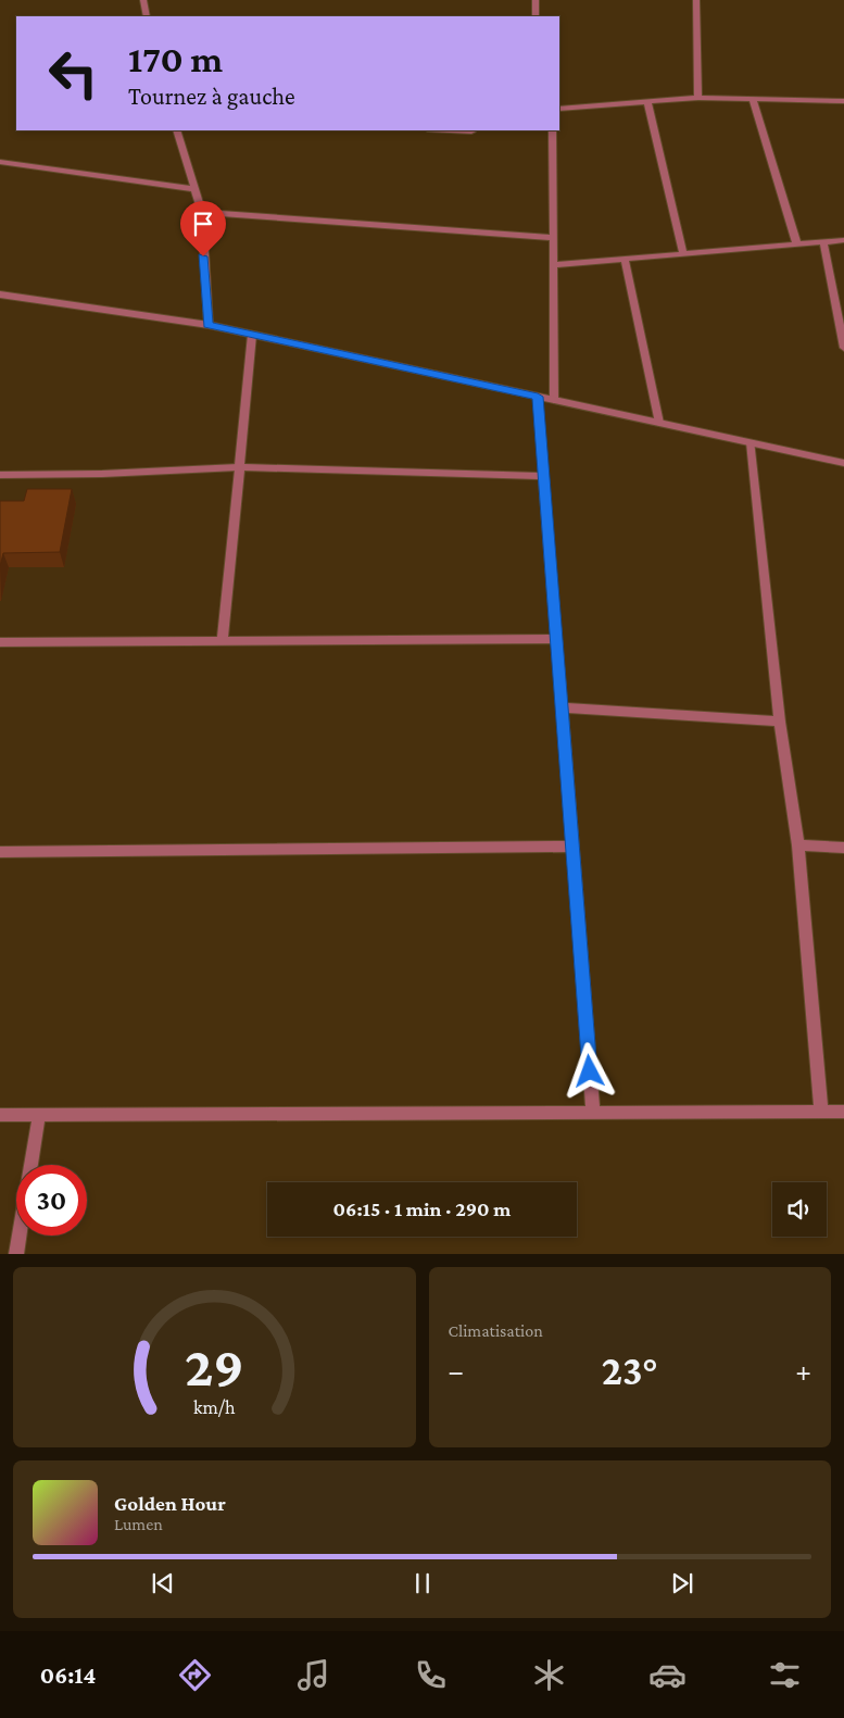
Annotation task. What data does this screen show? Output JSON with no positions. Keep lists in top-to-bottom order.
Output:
{
  "page": {
    "turn": ["170 m", "Tournez à gauche"],
    "limit": "30",
    "trip": "06:15 · 1 min · 290 m",
    "tile": "Climatisation",
    "heat": ["−", "23°", "+"],
    "song": ["Golden Hour", "Lumen"],
    "tabs": "06:14",
    "gauge": ["29", "km/h"]
  }
}
